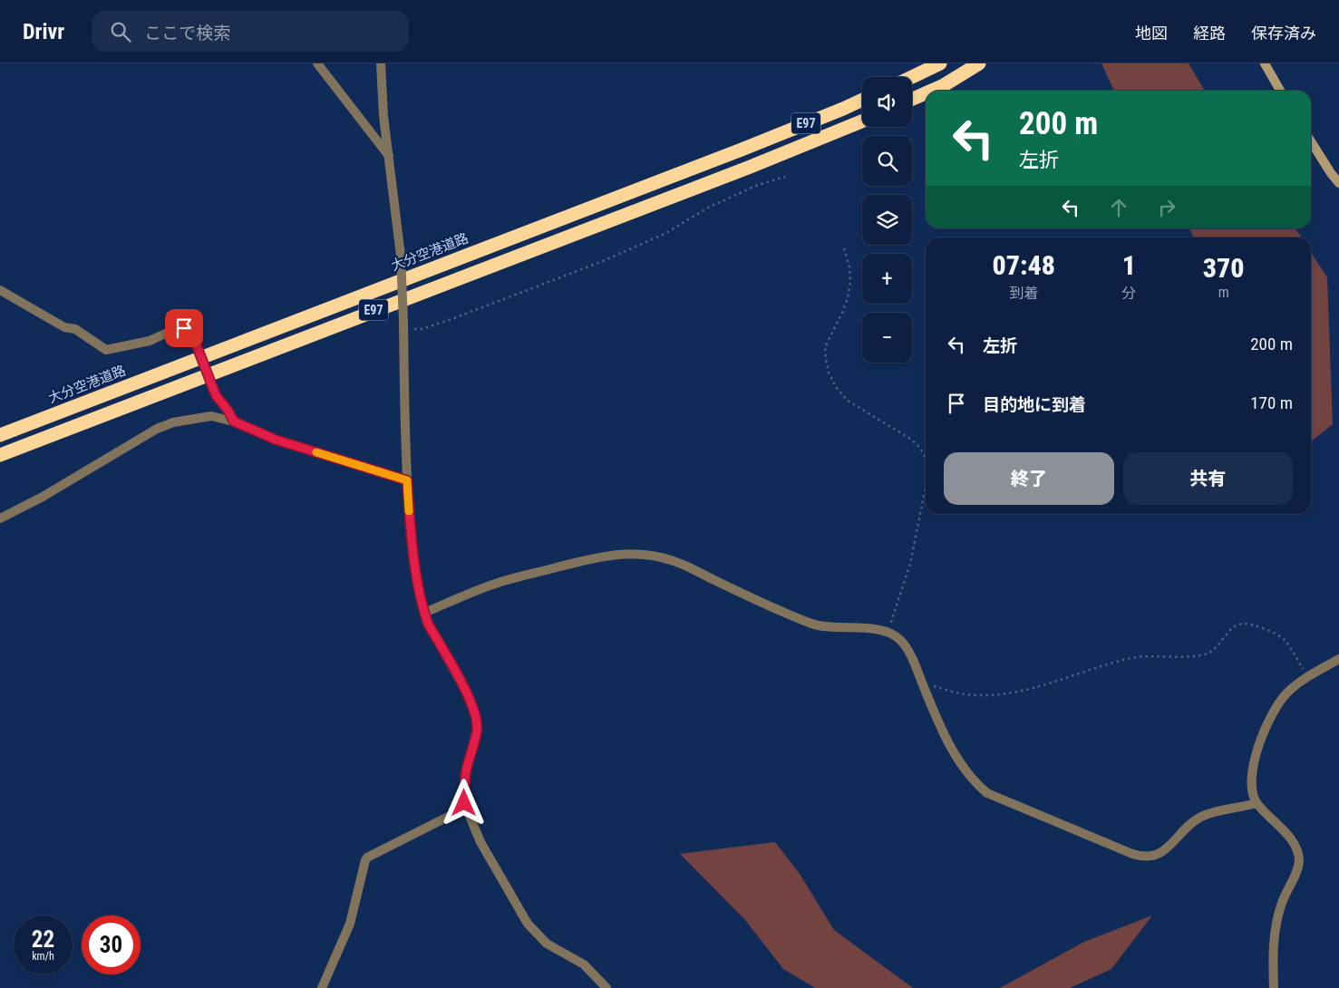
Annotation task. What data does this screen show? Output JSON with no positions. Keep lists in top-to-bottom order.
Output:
{
  "streets": {
    "highway": ["E97", "大分空港道路"]
  },
  "page": {
    "header": "Drivr",
    "search": "ここで検索",
    "nav": ["地図", "経路", "保存済み"],
    "map_buttons": ["+", "−"],
    "turn": ["200 m", "左折"],
    "eta": [
      "07:48",
      "到着",
      "1",
      "分",
      "370",
      "m"
    ],
    "list": [
      {
        "name": "左折",
        "value": "200 m"
      },
      {
        "name": "目的地に到着",
        "value": "170 m"
      }
    ],
    "buttons": ["終了", "共有"],
    "speed": "22 km/h",
    "limit": "30"
  }
}
